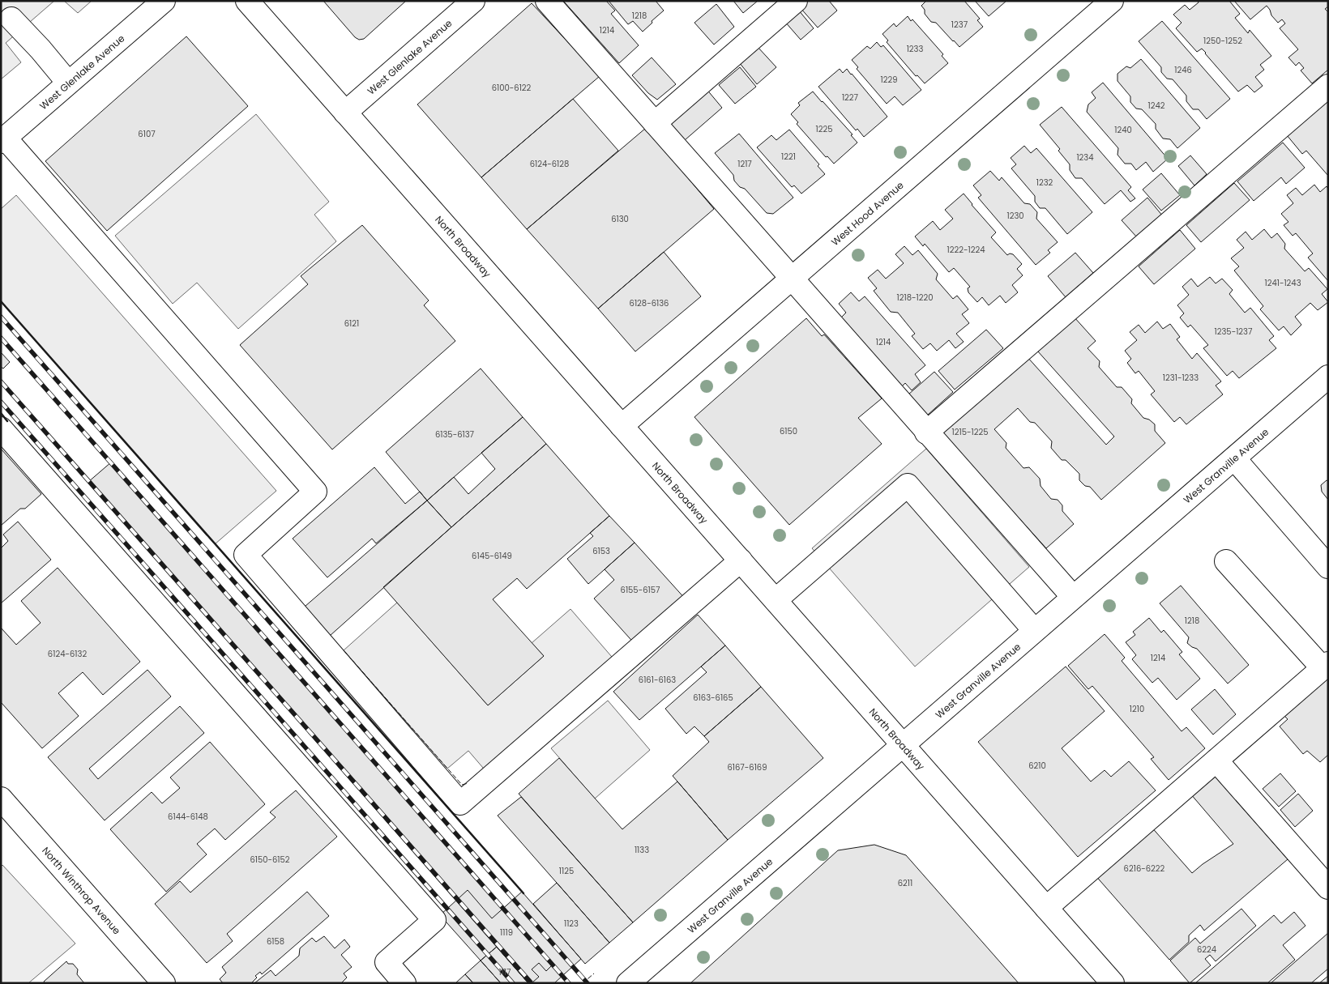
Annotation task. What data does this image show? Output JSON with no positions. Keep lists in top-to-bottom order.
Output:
{
  "streets": {
    "street": [
      "West Glenlake Avenue",
      "West Hood Avenue",
      "North Broadway",
      "West Granville Avenue",
      "North Winthrop Avenue"
    ]
  },
  "crossings": [
    ["West Glenlake Avenue", "North Broadway"],
    ["West Hood Avenue", "North Broadway"],
    ["North Broadway", "West Granville Avenue"]
  ],
  "house_numbers": [
    "1218",
    "1237",
    "1214",
    "1250-1252",
    "1233",
    "1246",
    "1229",
    "6100-6122",
    "1227",
    "1242",
    "1225",
    "1240",
    "6107",
    "1221",
    "1234",
    "6124-6128",
    "1217",
    "1232",
    "1230",
    "6130",
    "1222-1224",
    "1241-1243",
    "1218-1220",
    "6128-6136",
    "6121",
    "1235-1237",
    "1214",
    "1231-1233",
    "6150",
    "1215-1225",
    "6135-6137",
    "6153",
    "6145-6149",
    "6155-6157",
    "1218",
    "6124-6132",
    "1214",
    "6161-6163",
    "6163-6165",
    "1210",
    "6210",
    "6167-6169",
    "6144-6148",
    "1133",
    "6150-6152",
    "6216-6222",
    "1125",
    "6211",
    "1123",
    "1119",
    "6158",
    "6224",
    "1117"
  ]
}
